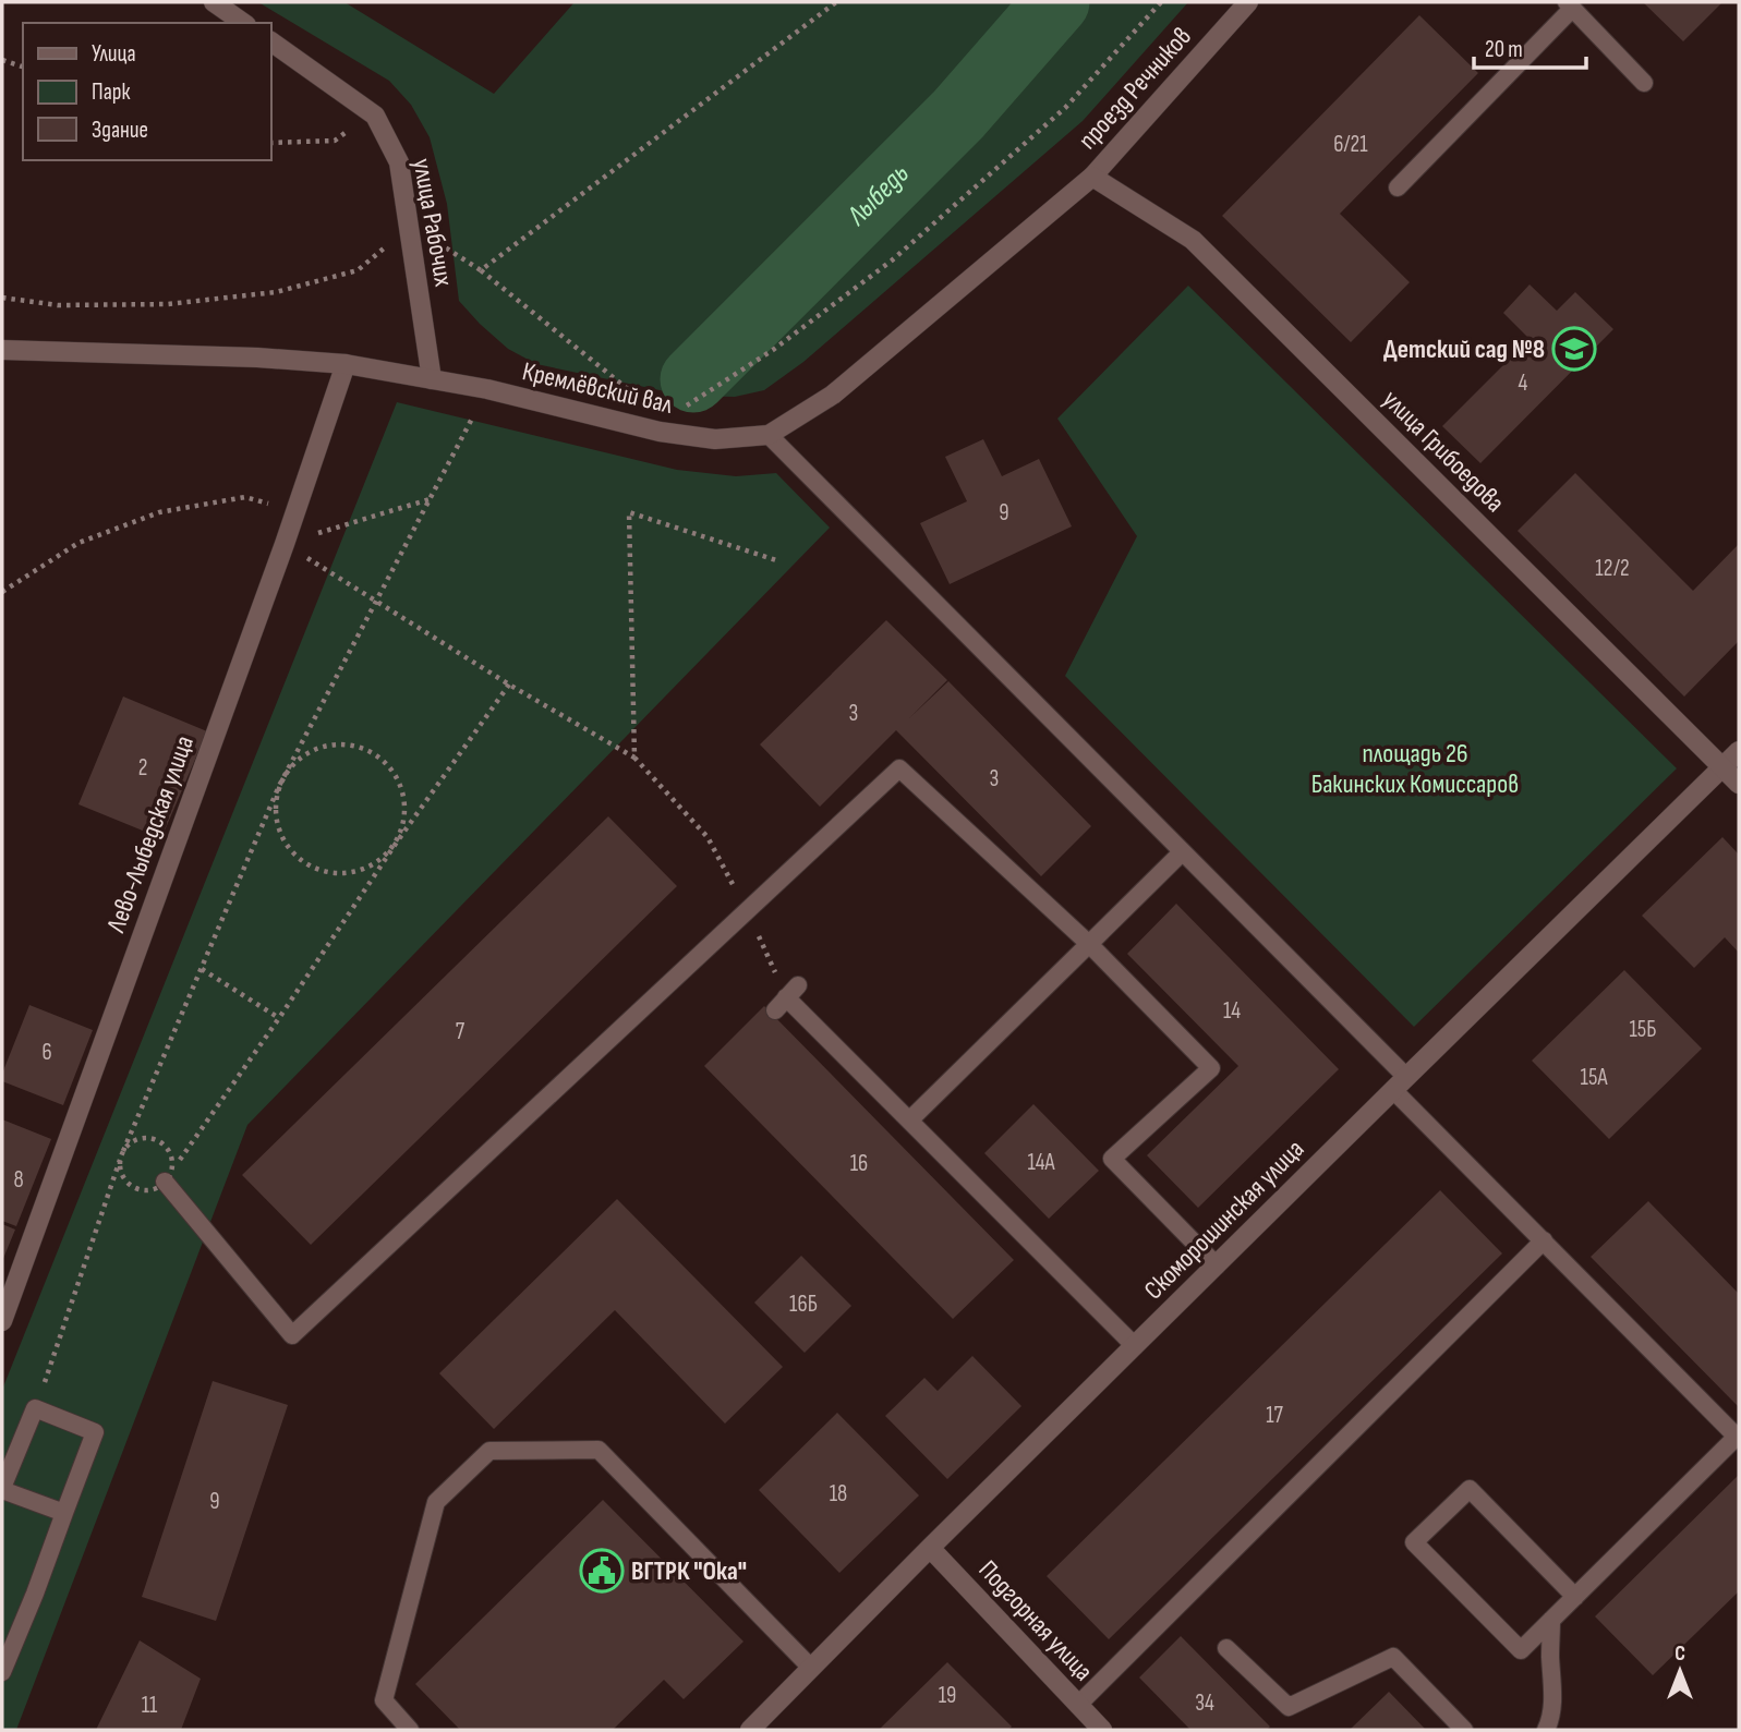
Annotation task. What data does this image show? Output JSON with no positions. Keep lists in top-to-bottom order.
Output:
{
  "streets": {
    "street": [
      "проезд Речников",
      "улица Рабочих",
      "Кремлёвский вал",
      "улица Грибоедова",
      "Лево-Лыбедская улица",
      "Скоморошинская улица",
      "Подгорная улица"
    ]
  },
  "crossings": [
    ["проезд Речников", "Кремлёвский вал"],
    ["проезд Речников", "улица Грибоедова"],
    ["улица Рабочих", "Кремлёвский вал"],
    ["Кремлёвский вал", "улица Грибоедова"],
    ["Кремлёвский вал", "Лево-Лыбедская улица"],
    ["улица Грибоедова", "Скоморошинская улица"],
    ["Скоморошинская улица", "Подгорная улица"]
  ],
  "water": ["Лыбедь"],
  "parks": ["площадь 26 Бакинских Комиссаров"],
  "places": {
    "school or university": ["Детский сад №8"],
    "public building": ["ВГТРК \"Ока\""]
  },
  "house_numbers": [
    "6/21",
    "4",
    "9",
    "12/2",
    "3",
    "2",
    "3",
    "14",
    "15Б",
    "7",
    "6",
    "15А",
    "14А",
    "16",
    "8",
    "16Б",
    "17",
    "18",
    "9",
    "19",
    "34",
    "11"
  ],
  "legend": ["Улица", "Парк", "Здание"],
  "scale_bar": "20 m",
  "north": "top"
}
